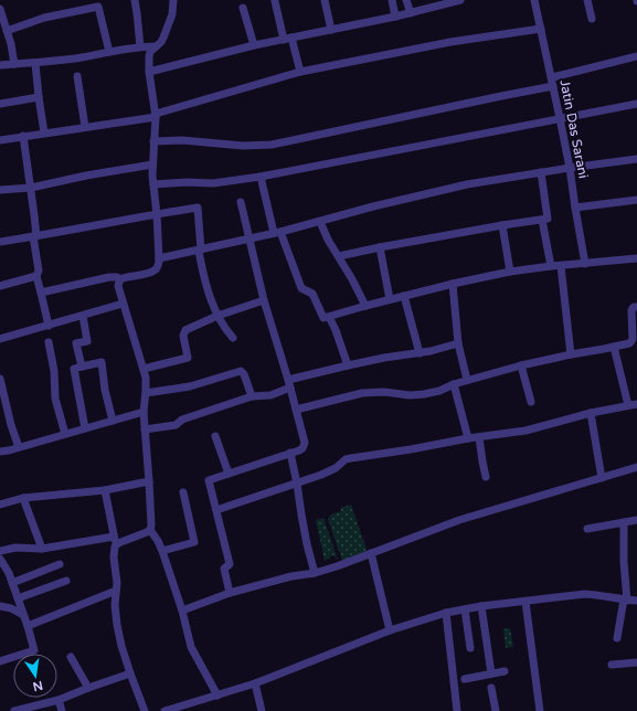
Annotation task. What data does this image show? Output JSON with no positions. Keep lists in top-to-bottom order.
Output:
{
  "streets": {
    "street": ["Jatin Das Sarani"]
  },
  "north": "bottom"
}
